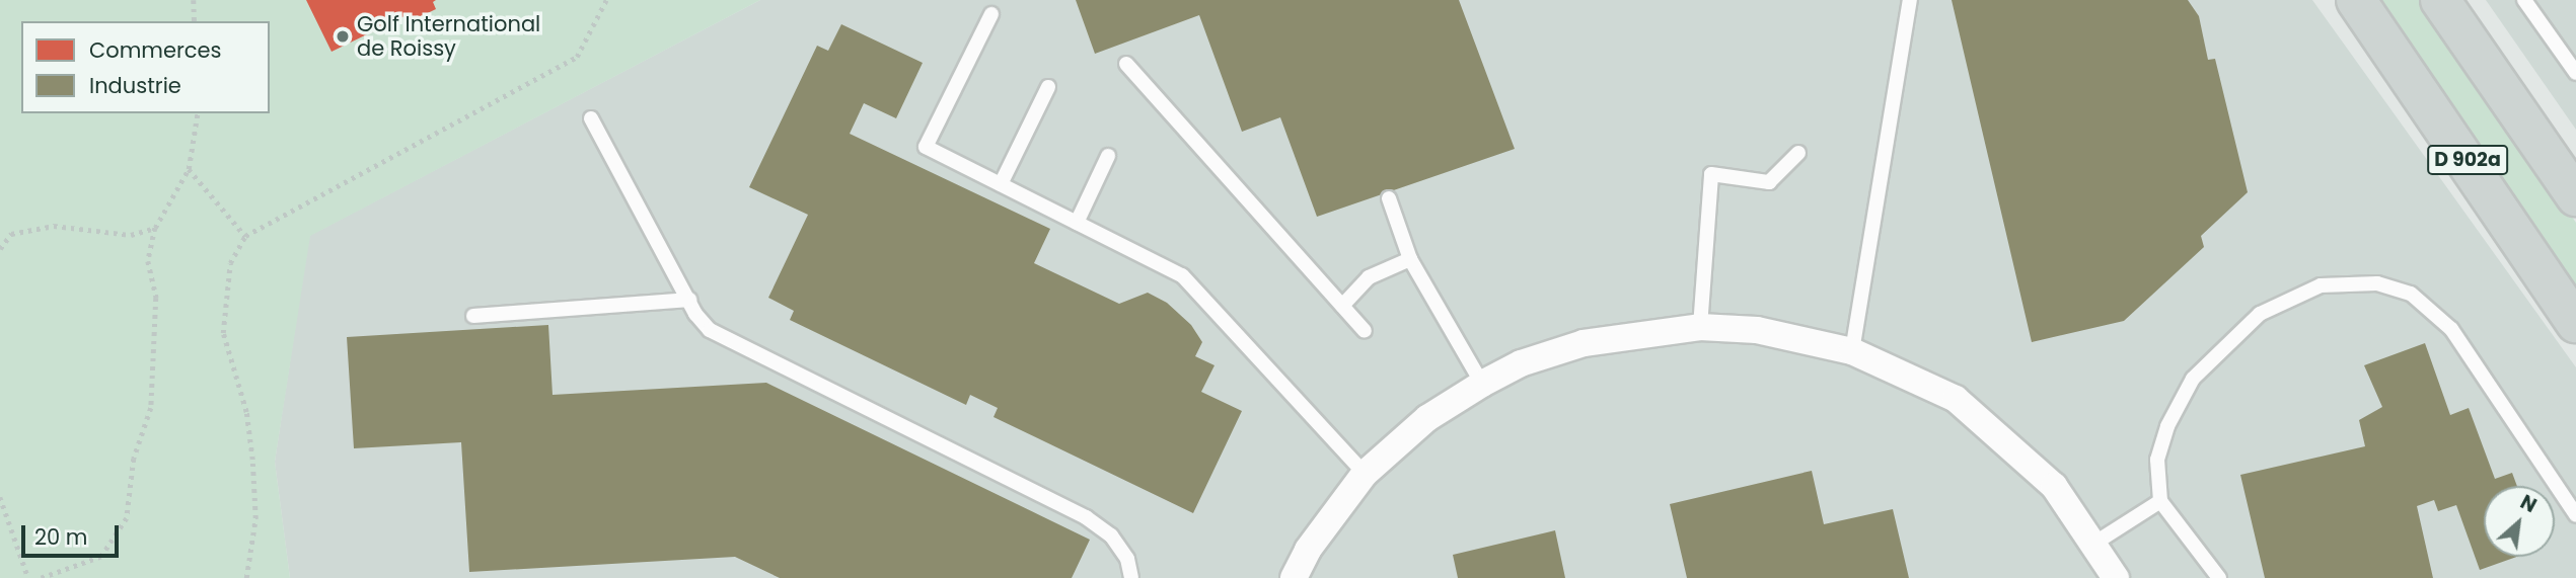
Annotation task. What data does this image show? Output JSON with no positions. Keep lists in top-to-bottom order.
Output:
{
  "streets": {
    "main road": ["D 902a"]
  },
  "places": ["Golf International de Roissy"],
  "legend": ["Commerces", "Industrie"],
  "scale_bar": "20 m",
  "north": "top right"
}
